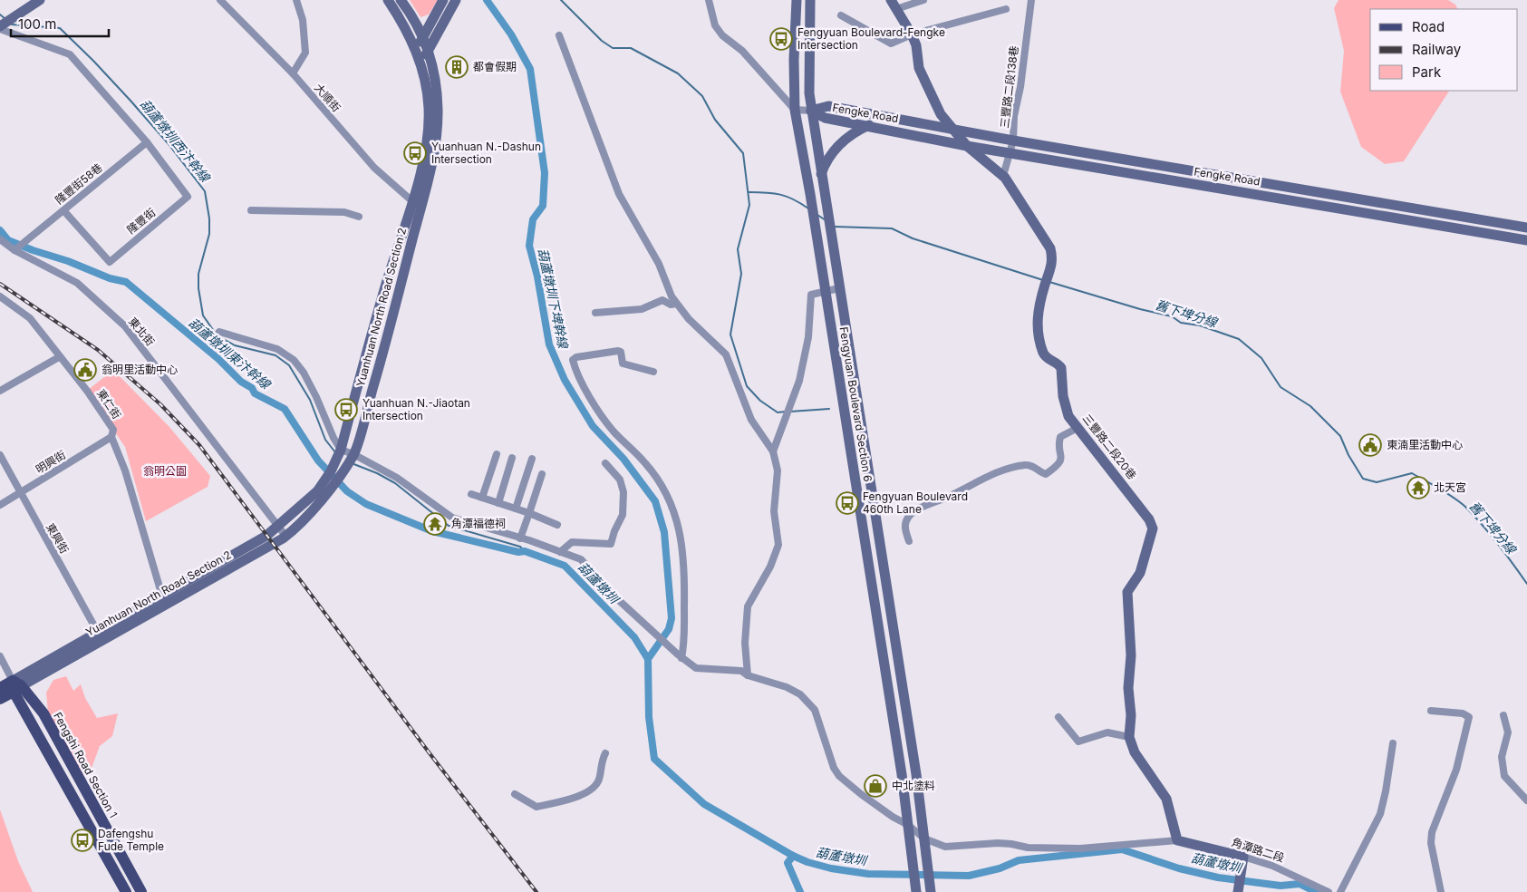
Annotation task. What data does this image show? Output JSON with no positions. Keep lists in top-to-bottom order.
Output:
{
  "streets": {
    "main road": ["Fengshi Road Section 1"],
    "street": [
      "三豐路二段138巷",
      "大順街",
      "Fengke Road",
      "隆豐街58巷",
      "隆豐街",
      "Yuanhuan North Road Section 2",
      "東北街",
      "東仁街",
      "Fengyuan Boulevard Section 6",
      "三豐路二段20巷",
      "明興街",
      "東興街",
      "角潭路二段"
    ]
  },
  "crossings": [
    ["三豐路二段138巷", "Fengke Road"],
    ["三豐路二段138巷", "三豐路二段20巷"],
    ["大順街", "Yuanhuan North Road Section 2"],
    ["Fengke Road", "Fengyuan Boulevard Section 6"],
    ["Fengke Road", "三豐路二段20巷"],
    ["隆豐街58巷", "隆豐街"],
    ["隆豐街58巷", "東北街"],
    ["Yuanhuan North Road Section 2", "東北街"],
    ["Yuanhuan North Road Section 2", "東仁街"],
    ["Yuanhuan North Road Section 2", "東興街"],
    ["Yuanhuan North Road Section 2", "Fengshi Road Section 1"],
    ["東仁街", "明興街"],
    ["三豐路二段20巷", "角潭路二段"],
    ["明興街", "東興街"]
  ],
  "water": [
    "葫蘆燉圳西汴幹線",
    "葫蘆墩圳下埤幹線",
    "舊下埤分線",
    "葫蘆墩圳東汴幹線",
    "葫蘆墩圳"
  ],
  "parks": ["翁明公園"],
  "places": {
    "bus stop": [
      "Fengyuan Boulevard-Fengke Intersection",
      "Yuanhuan N.-Dashun Intersection",
      "Yuanhuan N.-Jiaotan Intersection",
      "Fengyuan Boulevard 460th Lane",
      "Dafengshu Fude Temple"
    ],
    "building": ["都會假期"],
    "public building": ["翁明里活動中心", "東湳里活動中心"],
    "temple": ["北天宮", "角潭福德祠"],
    "shop": ["中北塗料"]
  },
  "legend": ["Road", "Railway", "Park"],
  "scale_bar": "100 m"
}
